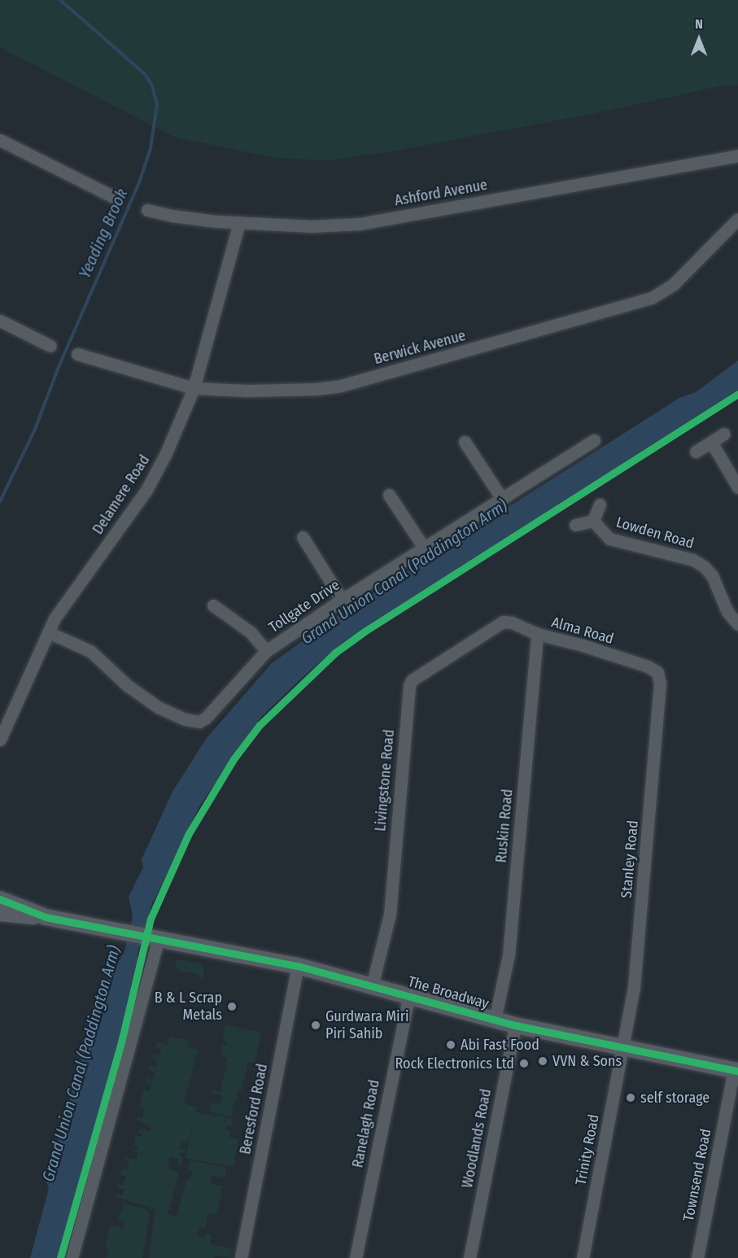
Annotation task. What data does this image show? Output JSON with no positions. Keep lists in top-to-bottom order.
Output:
{
  "streets": {
    "main road": ["The Broadway"],
    "street": [
      "Ashford Avenue",
      "Berwick Avenue",
      "Delamere Road",
      "Lowden Road",
      "Tollgate Drive",
      "Alma Road",
      "Livingstone Road",
      "Ruskin Road",
      "Stanley Road",
      "Beresford Road",
      "Ranelagh Road",
      "Woodlands Road",
      "Trinity Road",
      "Townsend Road"
    ]
  },
  "crossings": [
    ["Ashford Avenue", "Delamere Road"],
    ["Berwick Avenue", "Delamere Road"],
    ["Delamere Road", "Tollgate Drive"],
    ["Alma Road", "Livingstone Road"],
    ["Alma Road", "Ruskin Road"],
    ["Alma Road", "Stanley Road"],
    ["Livingstone Road", "The Broadway"],
    ["Ruskin Road", "The Broadway"],
    ["Stanley Road", "The Broadway"],
    ["Stanley Road", "Trinity Road"],
    ["The Broadway", "Beresford Road"],
    ["The Broadway", "Ranelagh Road"],
    ["The Broadway", "Woodlands Road"],
    ["The Broadway", "Trinity Road"],
    ["The Broadway", "Townsend Road"]
  ],
  "water": ["Yeading Brook", "Grand Union Canal (Paddington Arm)"],
  "places": [
    "B & L Scrap Metals",
    "Gurdwara Miri Piri Sahib",
    "Abi Fast Food",
    "VVN & Sons",
    "Rock Electronics Ltd",
    "self storage"
  ],
  "north": "top"
}
